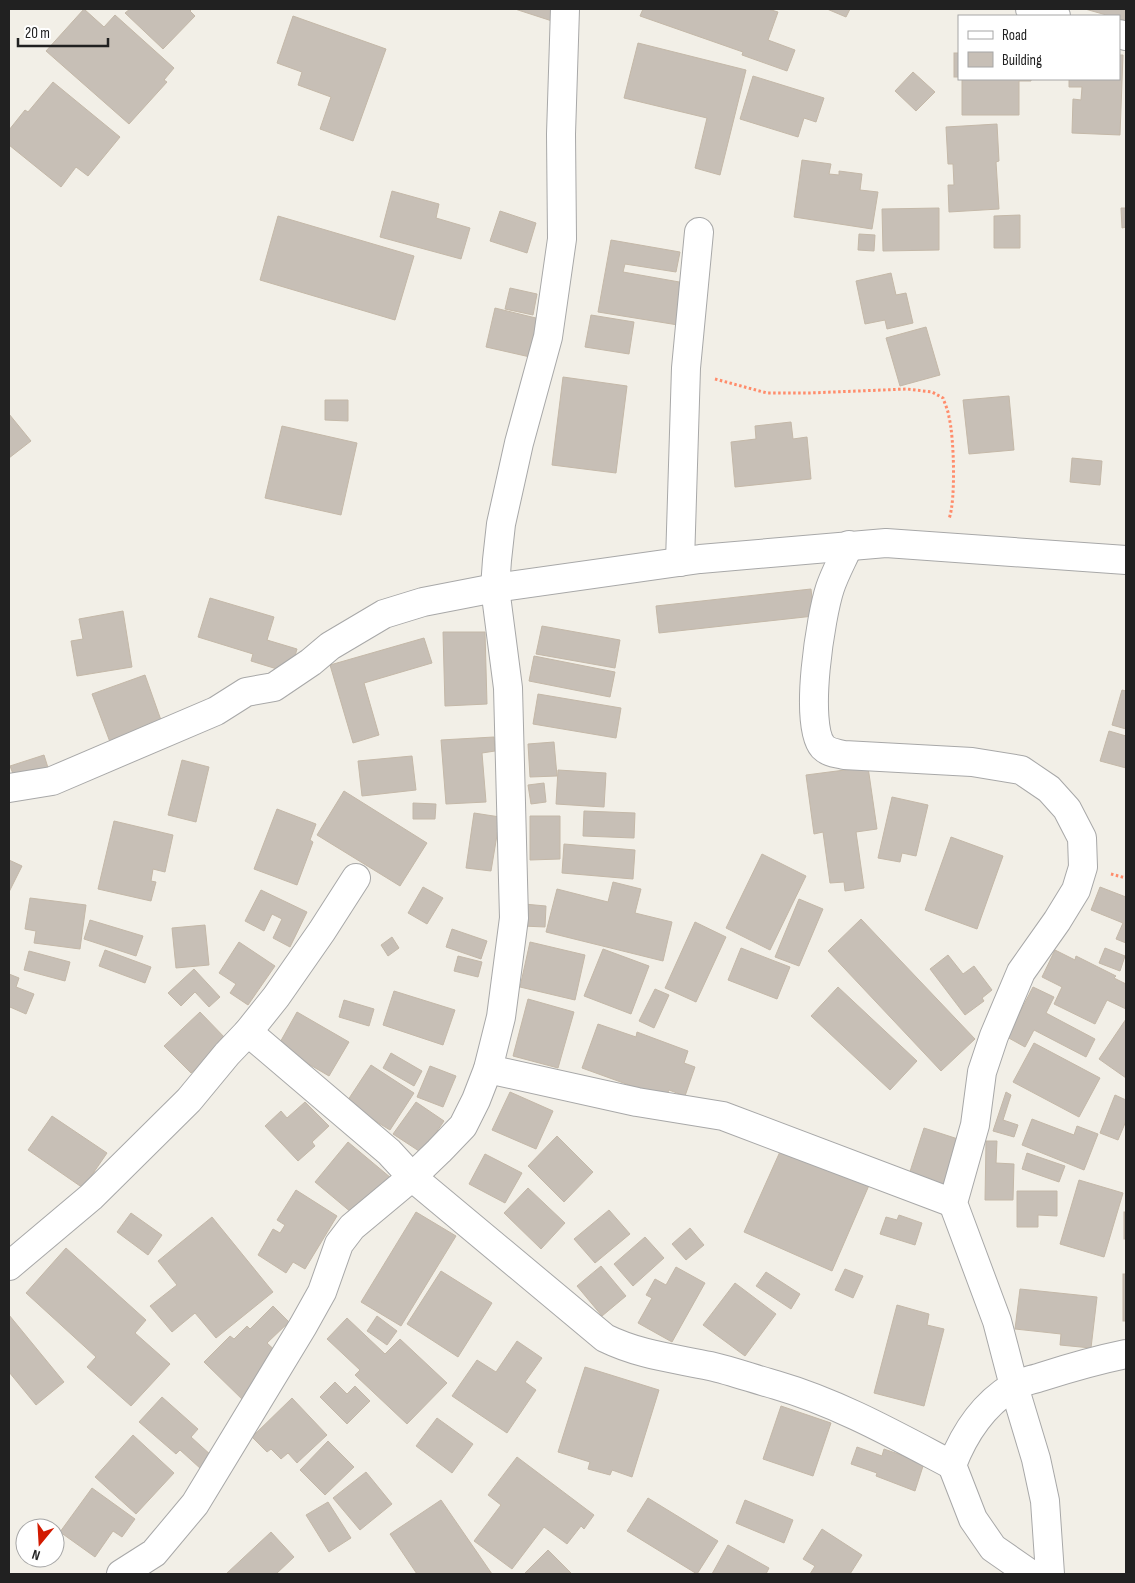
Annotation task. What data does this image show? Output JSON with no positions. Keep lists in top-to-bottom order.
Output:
{
  "legend": ["Road", "Building"],
  "scale_bar": "20 m",
  "north": "bottom"
}
